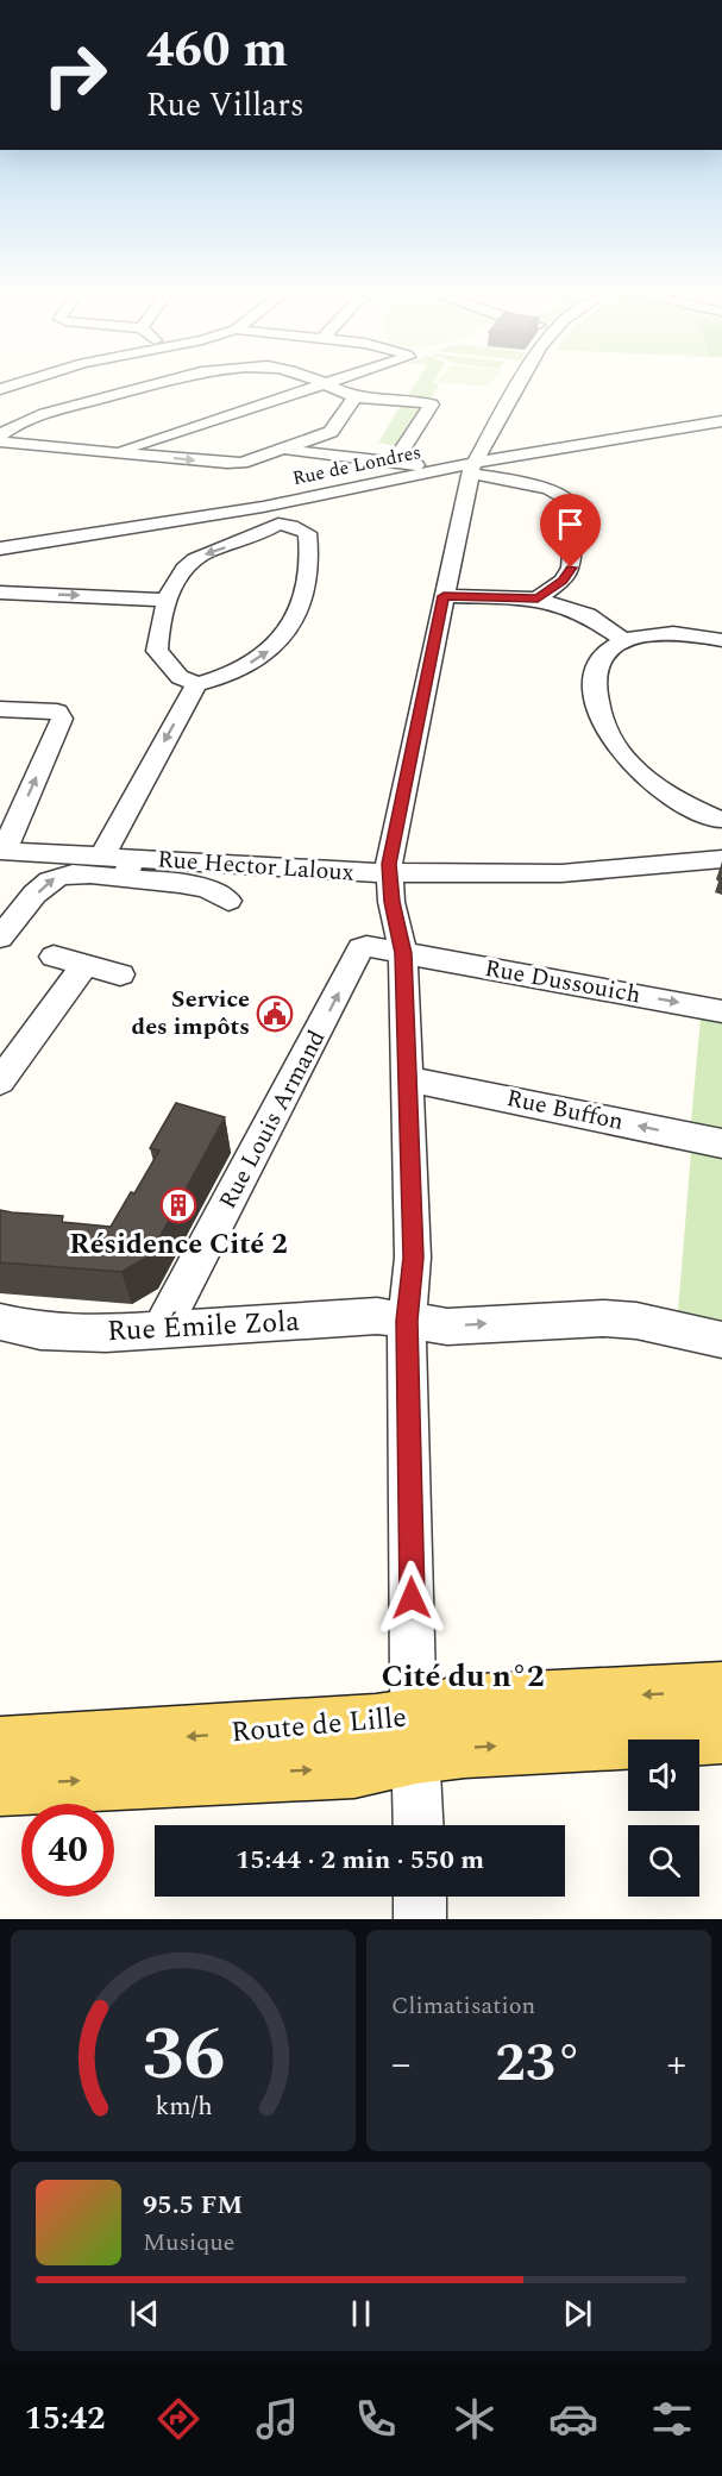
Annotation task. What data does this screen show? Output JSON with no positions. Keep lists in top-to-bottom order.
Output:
{
  "streets": {
    "main road": ["Route de Lille"],
    "street": [
      "Rue de Londres",
      "Rue Hector Laloux",
      "Rue Dussouich",
      "Rue Buffon",
      "Rue Louis Armand",
      "Rue Émile Zola"
    ]
  },
  "crossings": [
    ["Rue Dussouich", "Rue Louis Armand"],
    ["Rue Louis Armand", "Rue Émile Zola"]
  ],
  "one_way": ["Rue Dussouich", "Rue Buffon", "Rue Émile Zola"],
  "districts": ["Cité du n°2"],
  "places": {
    "public building": ["Service des impôts"],
    "building": ["Résidence Cité 2"]
  },
  "page": {
    "turn": ["460 m", "Rue Villars"],
    "limit": "40",
    "trip": "15:44 · 2 min · 550 m",
    "tile": "Climatisation",
    "heat": ["−", "23°", "+"],
    "song": ["95.5 FM", "Musique"],
    "tabs": "15:42",
    "gauge": ["36", "km/h"]
  }
}
